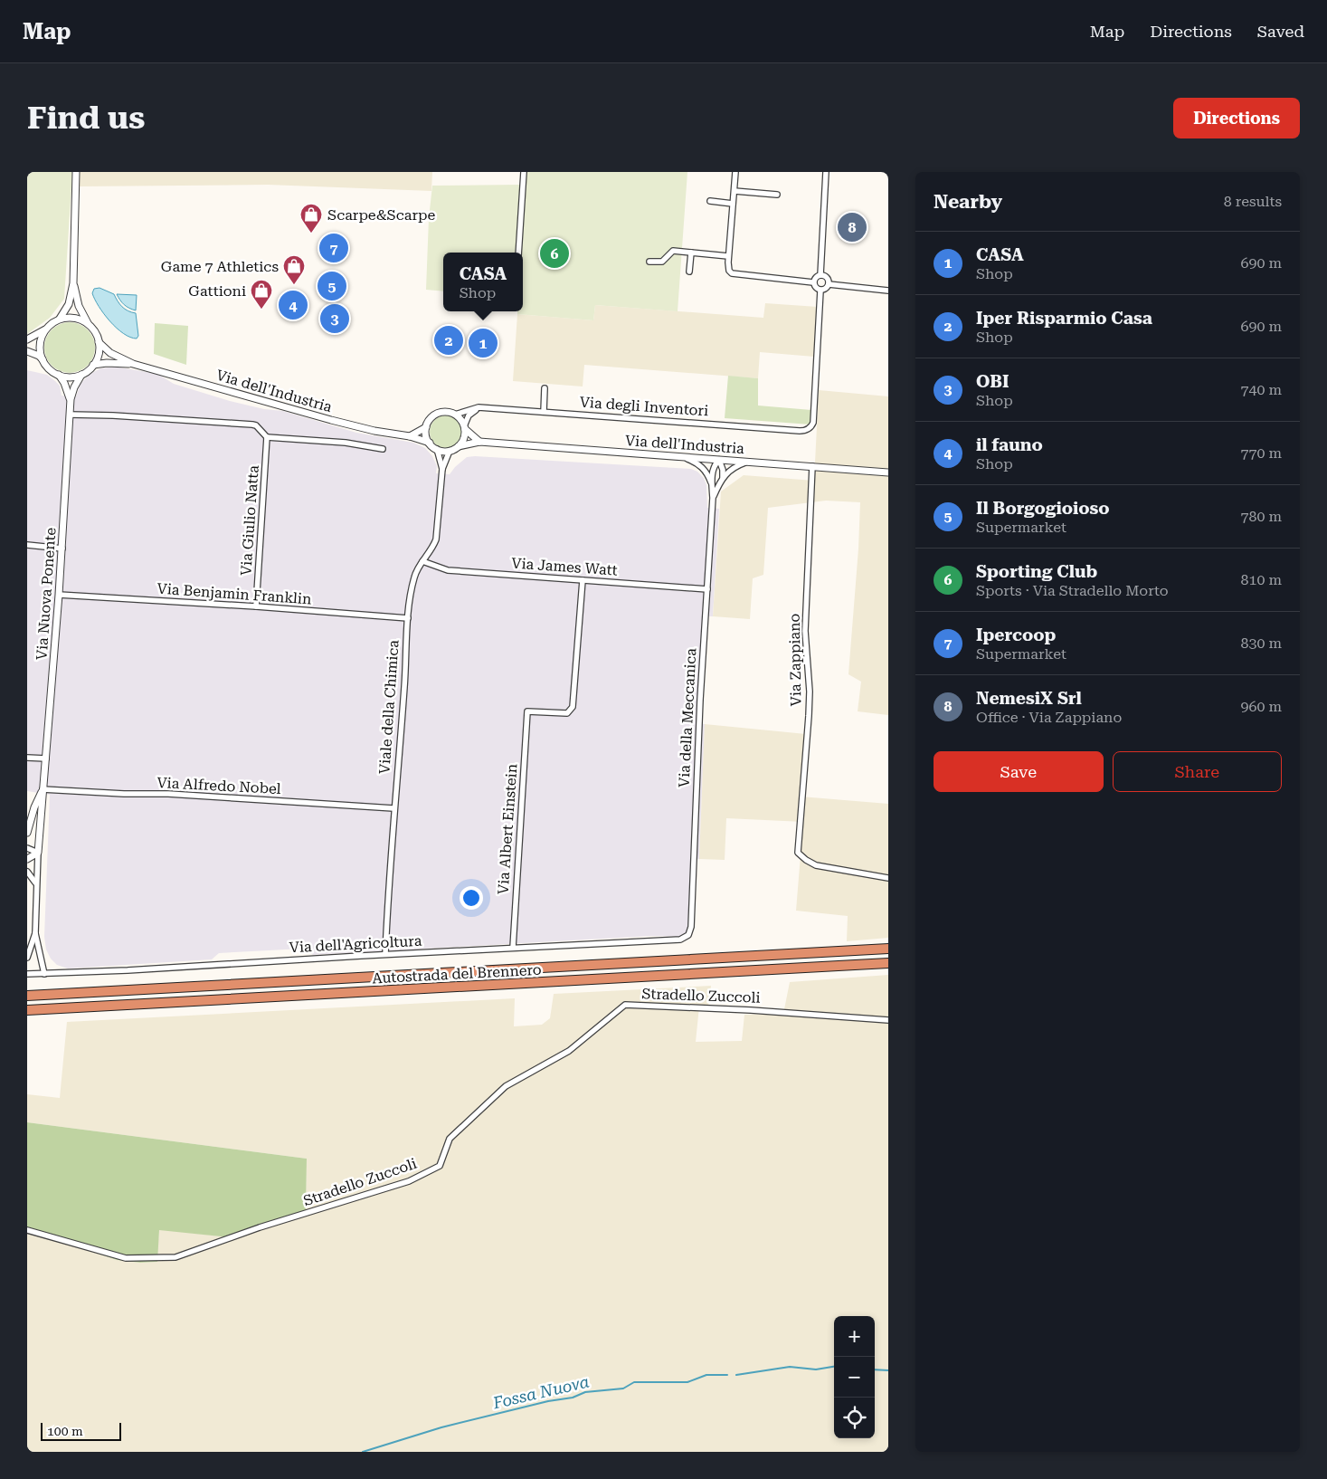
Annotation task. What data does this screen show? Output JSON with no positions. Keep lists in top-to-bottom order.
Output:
{
  "streets": {
    "highway": ["Autostrada del Brennero"],
    "street": [
      "Via dell'Industria",
      "Via degli Inventori",
      "Via Giulio Natta",
      "Via James Watt",
      "Via Nuova Ponente",
      "Via Benjamin Franklin",
      "Via Zappiano",
      "Viale della Chimica",
      "Via della Meccanica",
      "Via Alfredo Nobel",
      "Via Albert Einstein",
      "Via dell'Agricoltura",
      "Stradello Zuccoli"
    ]
  },
  "crossings": [
    ["Via dell'Industria", "Via degli Inventori"],
    ["Via dell'Industria", "Via Nuova Ponente"],
    ["Via dell'Industria", "Via Zappiano"],
    ["Via dell'Industria", "Viale della Chimica"],
    ["Via dell'Industria", "Via della Meccanica"],
    ["Via degli Inventori", "Viale della Chimica"],
    ["Via Giulio Natta", "Via Benjamin Franklin"],
    ["Via James Watt", "Viale della Chimica"],
    ["Via James Watt", "Via della Meccanica"],
    ["Via James Watt", "Via Albert Einstein"],
    ["Via Nuova Ponente", "Via Benjamin Franklin"],
    ["Via Nuova Ponente", "Via Alfredo Nobel"],
    ["Via Benjamin Franklin", "Viale della Chimica"],
    ["Viale della Chimica", "Via Alfredo Nobel"],
    ["Viale della Chimica", "Via dell'Agricoltura"],
    ["Via della Meccanica", "Via dell'Agricoltura"],
    ["Via Albert Einstein", "Via dell'Agricoltura"]
  ],
  "water": ["Fossa Nuova"],
  "places": {
    "shop": ["Scarpe&Scarpe", "Game 7 Athletics", "Gattioni"]
  },
  "scale_bar": "100 m",
  "page": {
    "header": "Map",
    "nav": ["Map", "Directions", "Saved"],
    "buttons": [
      "Directions",
      ["Save", "Share"]
    ],
    "title": "Find us",
    "heading": ["Nearby", "8 results"],
    "pins": [
      "8",
      "7",
      "6",
      "5",
      "4",
      "3",
      "2",
      "1"
    ],
    "list": [
      {
        "mark": "1",
        "name": "CASA",
        "note": "Shop",
        "value": "690 m"
      },
      {
        "mark": "2",
        "name": "Iper Risparmio Casa",
        "note": "Shop",
        "value": "690 m"
      },
      {
        "mark": "3",
        "name": "OBI",
        "note": "Shop",
        "value": "740 m"
      },
      {
        "mark": "4",
        "name": "il fauno",
        "note": "Shop",
        "value": "770 m"
      },
      {
        "mark": "5",
        "name": "Il Borgogioioso",
        "note": "Supermarket",
        "value": "780 m"
      },
      {
        "mark": "6",
        "name": "Sporting Club",
        "note": "Sports · Via Stradello Morto",
        "value": "810 m"
      },
      {
        "mark": "7",
        "name": "Ipercoop",
        "note": "Supermarket",
        "value": "830 m"
      },
      {
        "mark": "8",
        "name": "NemesiX Srl",
        "note": "Office · Via Zappiano",
        "value": "960 m"
      }
    ],
    "popup": ["CASA", "Shop"],
    "map_buttons": ["+", "−"],
    "scale": "100 m"
  }
}
